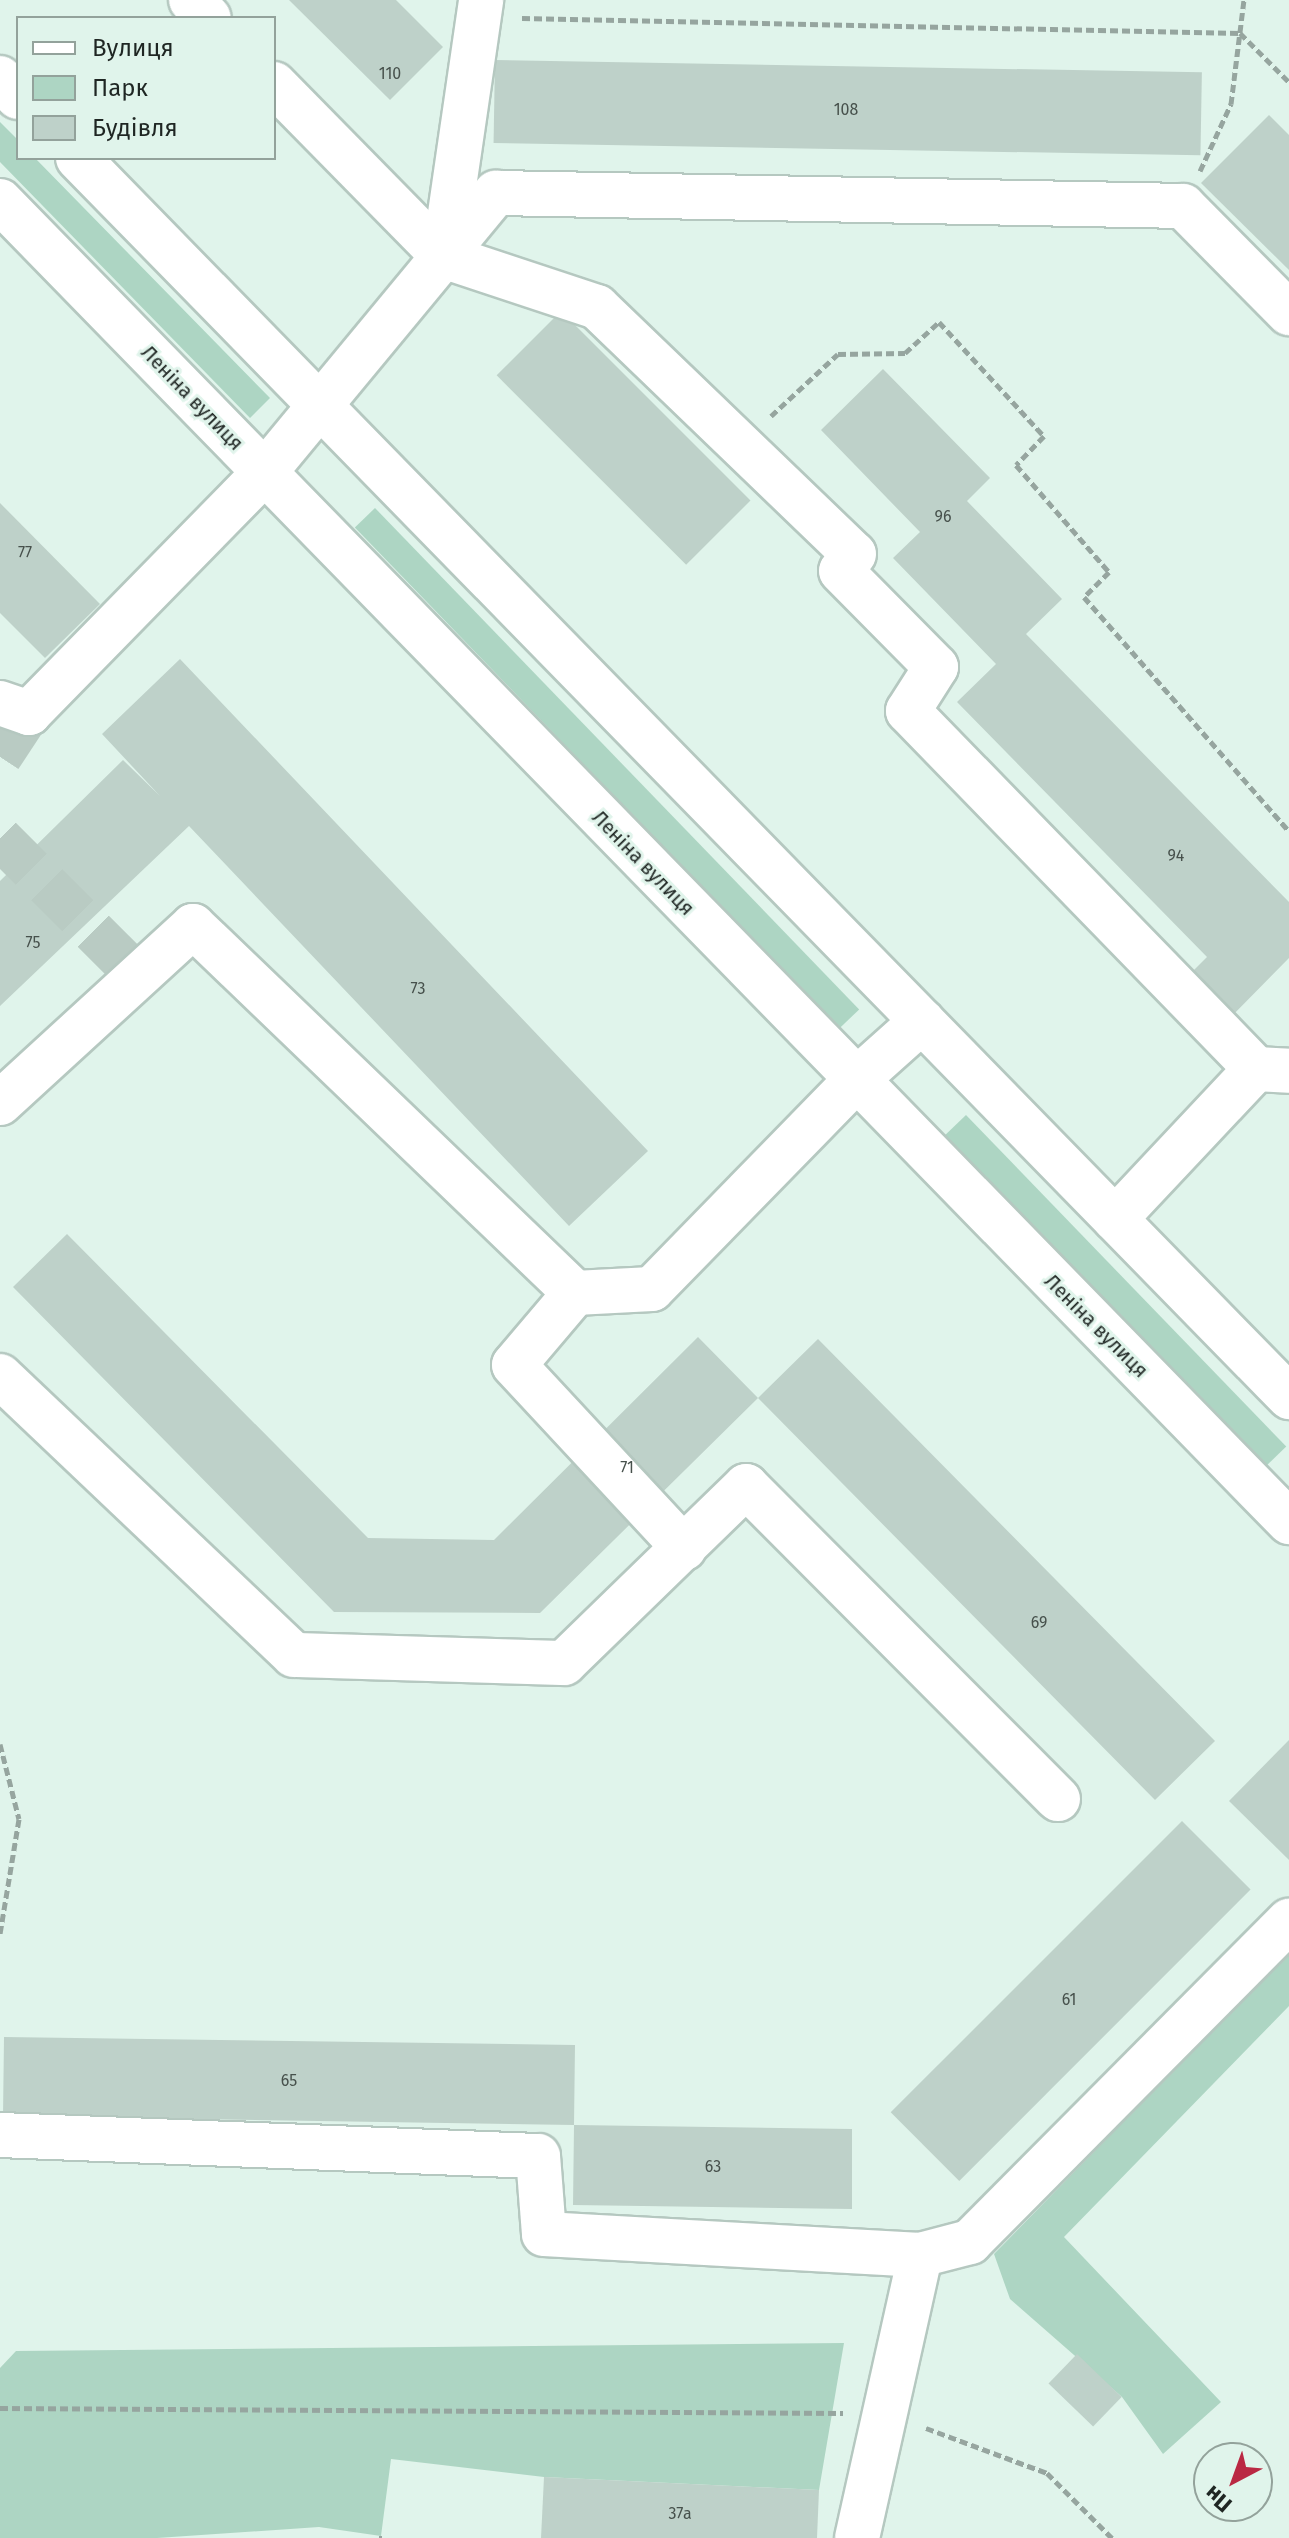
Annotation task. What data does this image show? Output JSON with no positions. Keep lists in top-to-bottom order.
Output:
{
  "streets": {
    "street": ["Леніна вулиця"]
  },
  "house_numbers": [
    "110",
    "108",
    "96",
    "77",
    "94",
    "75",
    "73",
    "71",
    "69",
    "61",
    "65",
    "63",
    "37а"
  ],
  "legend": ["Вулиця", "Парк", "Будівля"],
  "north": "bottom left"
}
